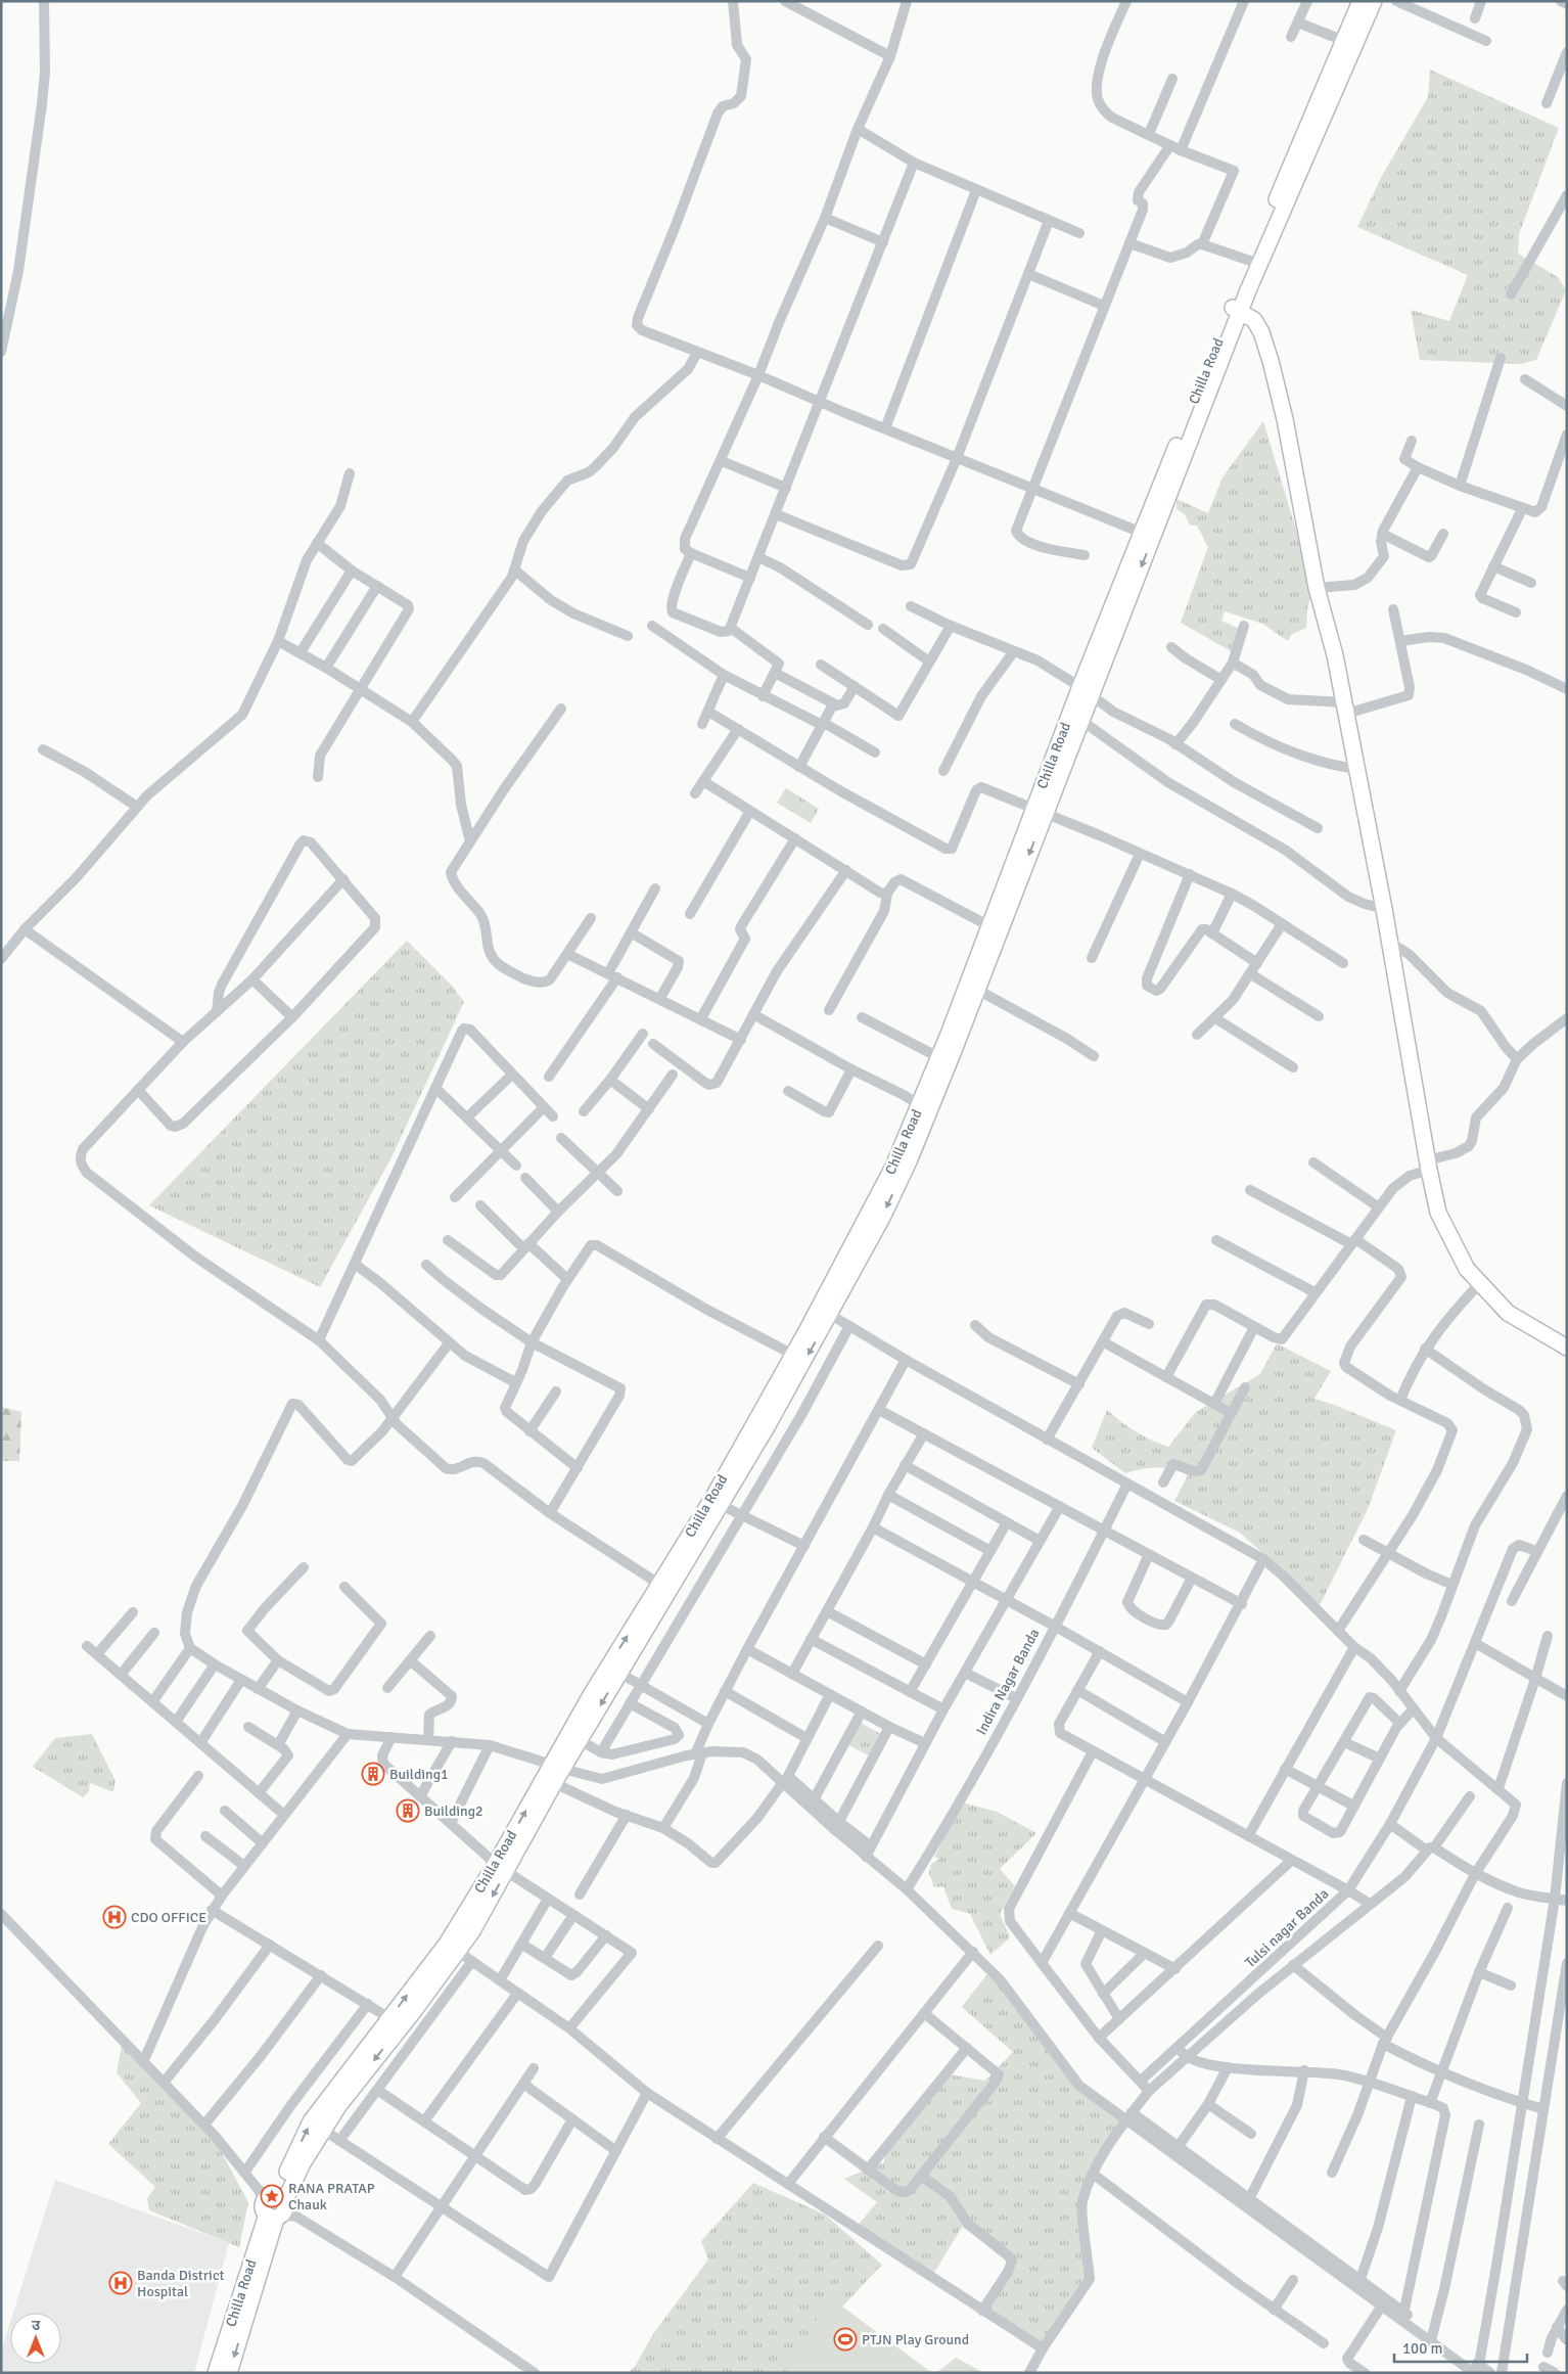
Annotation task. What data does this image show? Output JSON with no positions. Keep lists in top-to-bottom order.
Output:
{
  "streets": {
    "main road": ["Chilla Road"],
    "street": ["Indira Nagar Banda", "Tulsi nagar Banda"]
  },
  "places": {
    "building": ["Building1", "Building2"],
    "hospital": ["CDO OFFICE", "Banda District Hospital"],
    "place": ["RANA PRATAP Chauk"],
    "sports": ["PTJN Play Ground"]
  },
  "scale_bar": "100 m",
  "north": "top"
}
